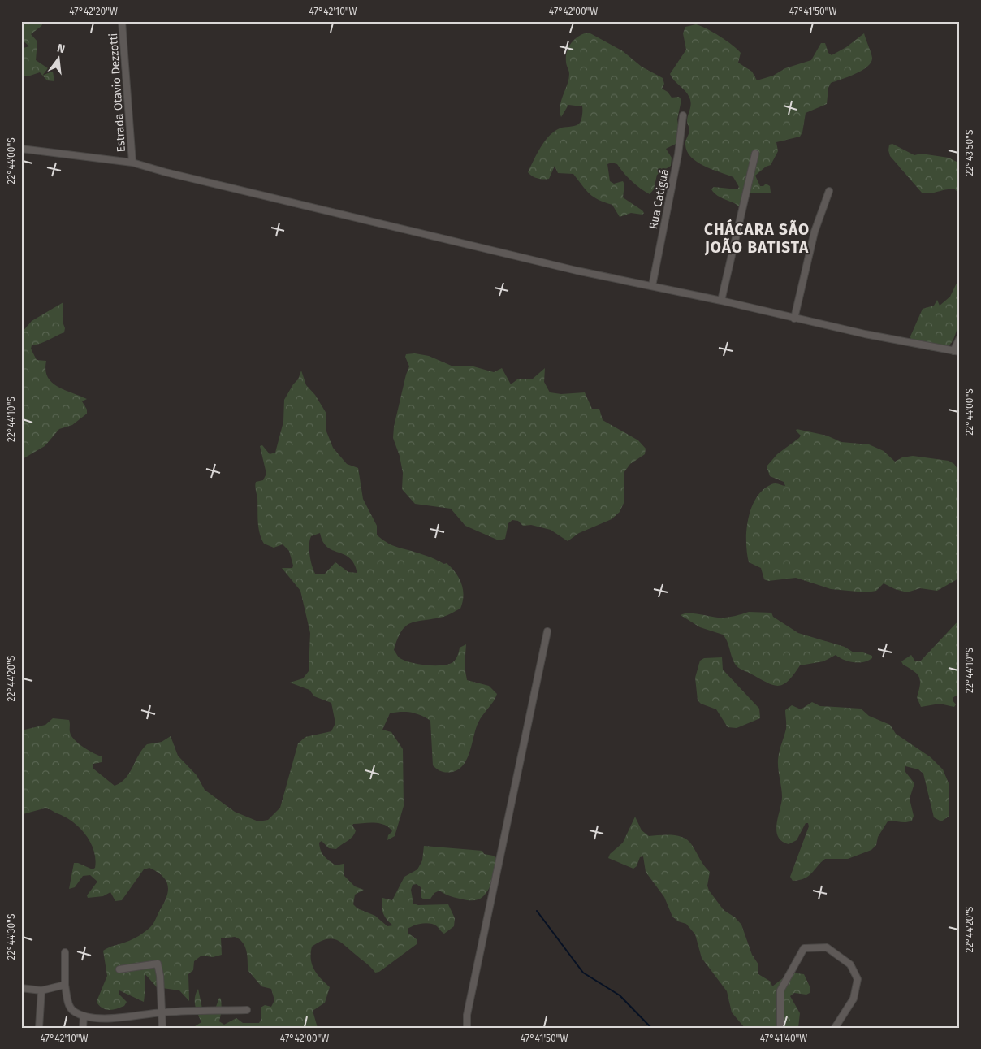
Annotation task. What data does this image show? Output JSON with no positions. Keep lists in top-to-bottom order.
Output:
{
  "streets": {
    "street": ["Estrada Otavio Dezzotti", "Rua Catiguá"]
  },
  "districts": ["CHÁCARA SÃO JOÃO BATISTA"],
  "north": "top",
  "coordinates": [
    "47°42'20\"W",
    "47°42'10\"W",
    "47°42'00\"W",
    "47°41'50\"W",
    "22°43'50\"S",
    "22°44'00\"S",
    "22°44'10\"S",
    "22°44'20\"S",
    "22°44'30\"S",
    "47°41'40\"W"
  ]
}
